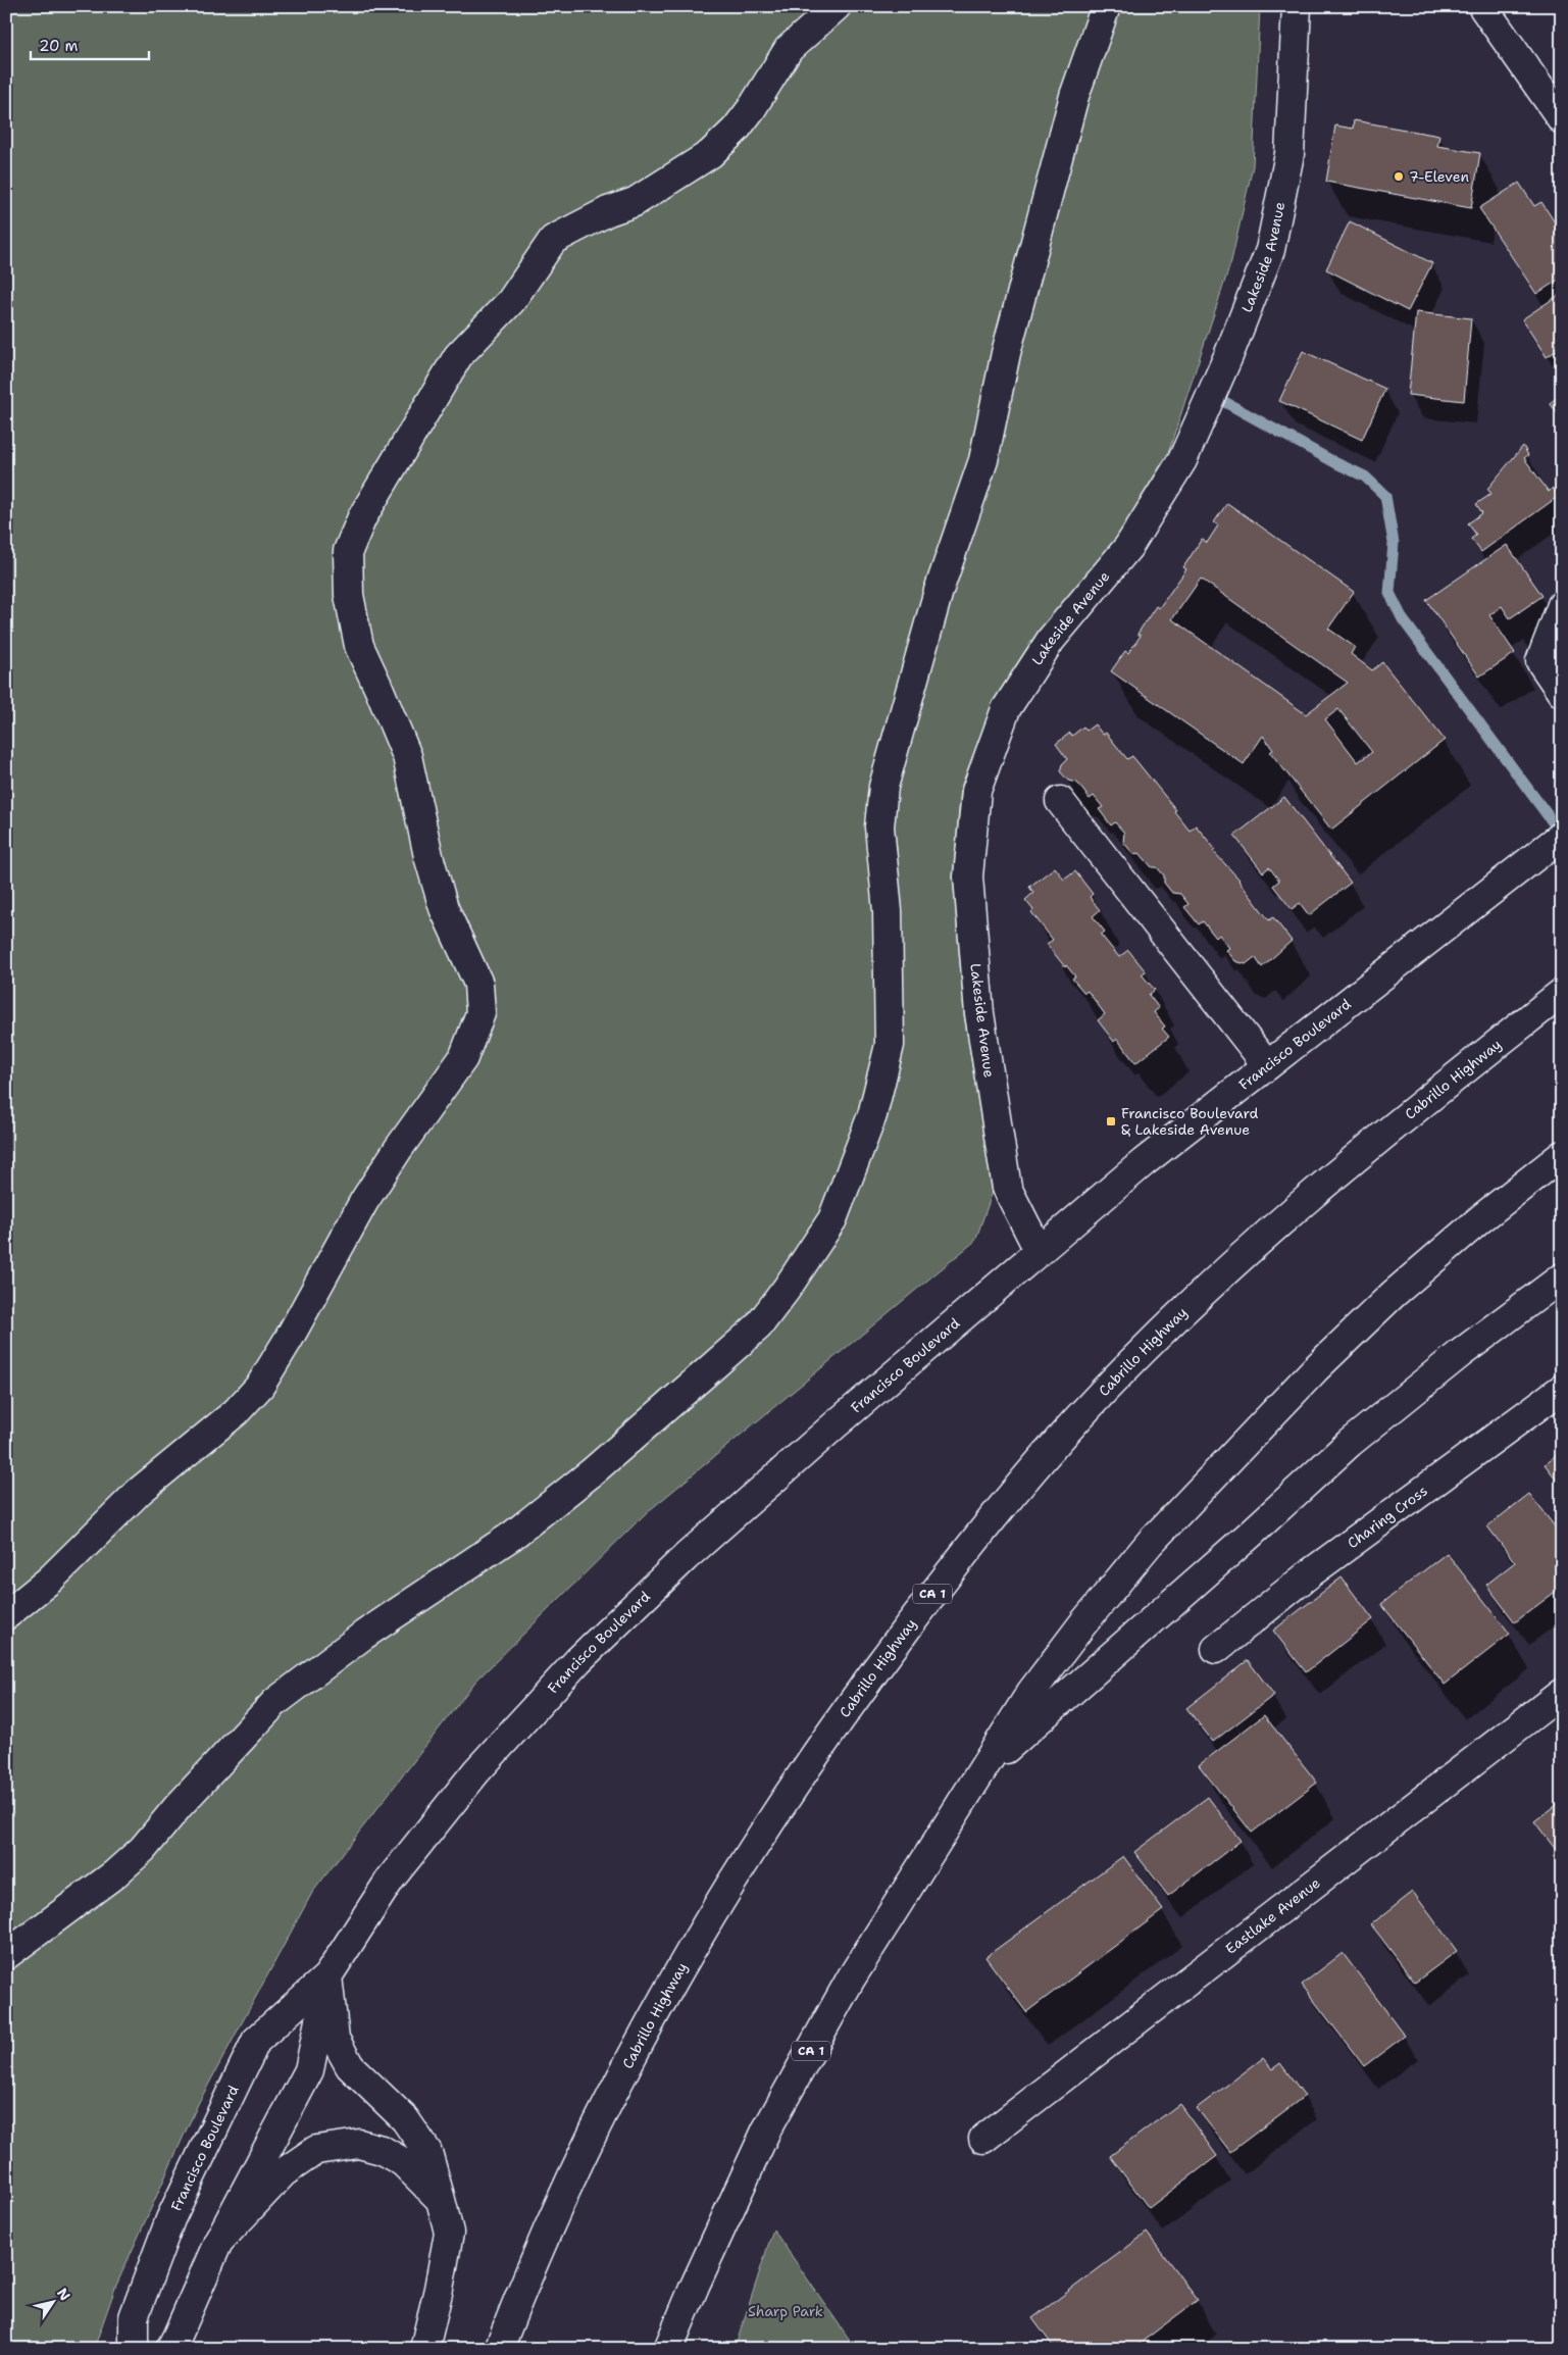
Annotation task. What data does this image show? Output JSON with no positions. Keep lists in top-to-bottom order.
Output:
{
  "streets": {
    "main road": [
      "Lakeside Avenue",
      "Francisco Boulevard",
      "Cabrillo Highway",
      "Charing Cross",
      "CA 1",
      "Eastlake Avenue"
    ]
  },
  "crossings": [
    ["Lakeside Avenue", "Francisco Boulevard"]
  ],
  "parks": ["Sharp Park"],
  "places": {
    "other": ["7-Eleven"],
    "transit": ["Francisco Boulevard & Lakeside Avenue"]
  },
  "scale_bar": "20 m",
  "north": "top right"
}
